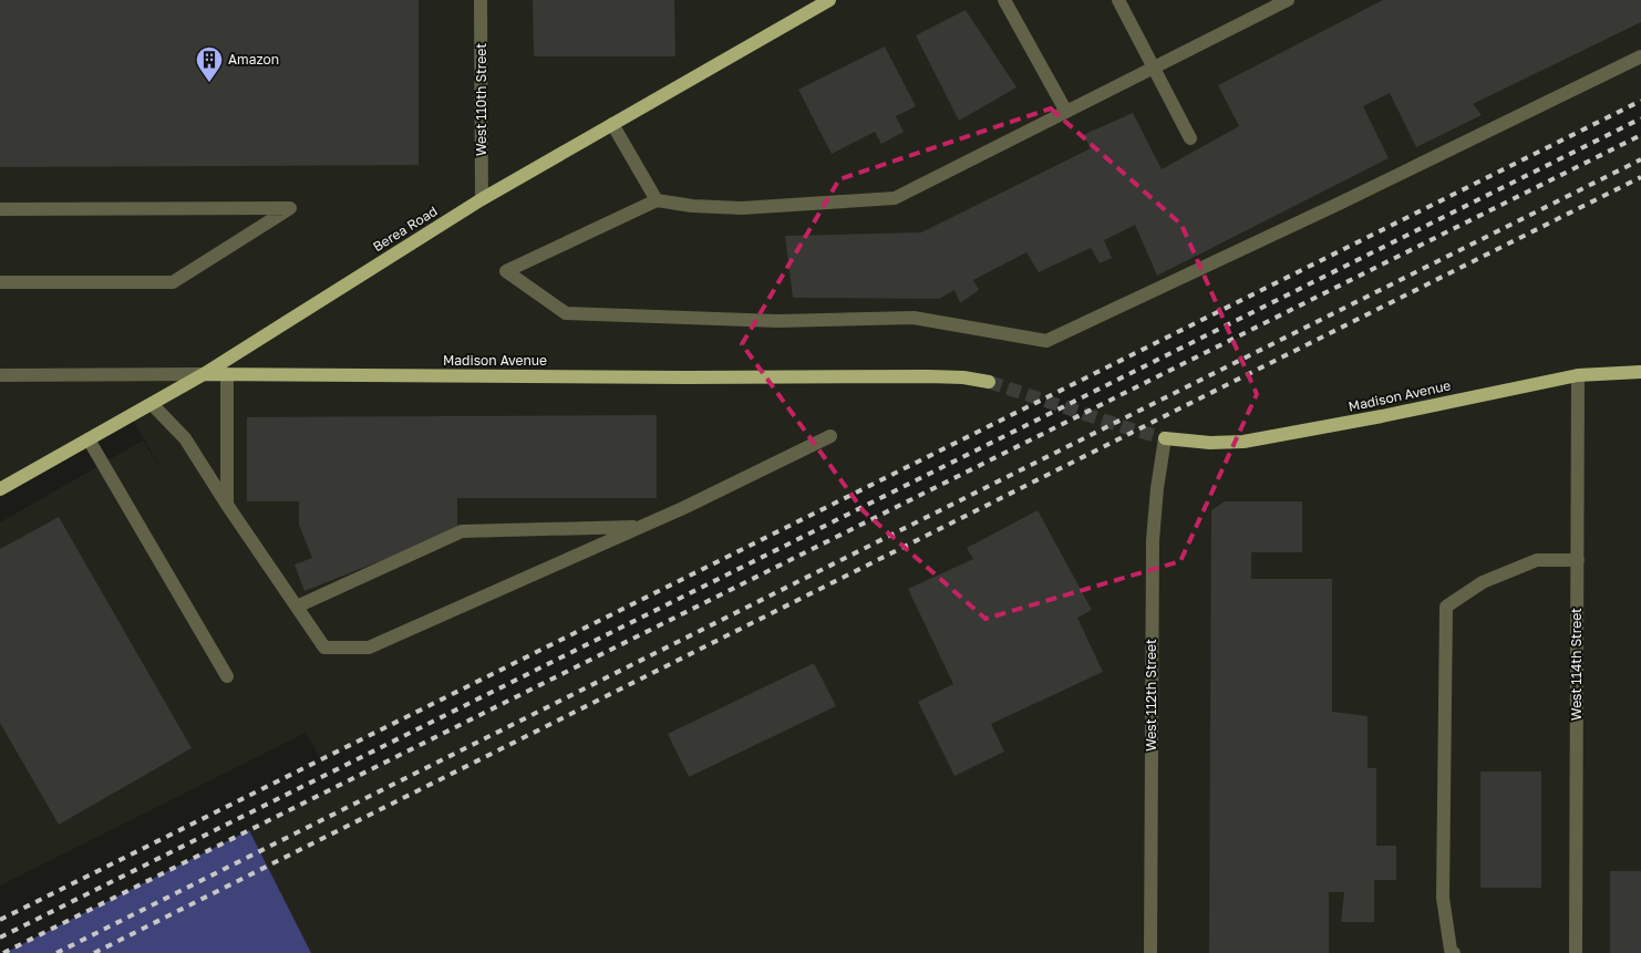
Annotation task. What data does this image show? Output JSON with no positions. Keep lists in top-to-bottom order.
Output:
{
  "streets": {
    "main road": ["Berea Road", "Madison Avenue"],
    "street": ["West 110th Street", "West 114th Street", "West 112th Street"]
  },
  "crossings": [
    ["West 110th Street", "Berea Road"],
    ["Berea Road", "Madison Avenue"],
    ["Madison Avenue", "West 114th Street"],
    ["Madison Avenue", "West 112th Street"]
  ],
  "places": {
    "building": ["Amazon"]
  }
}
